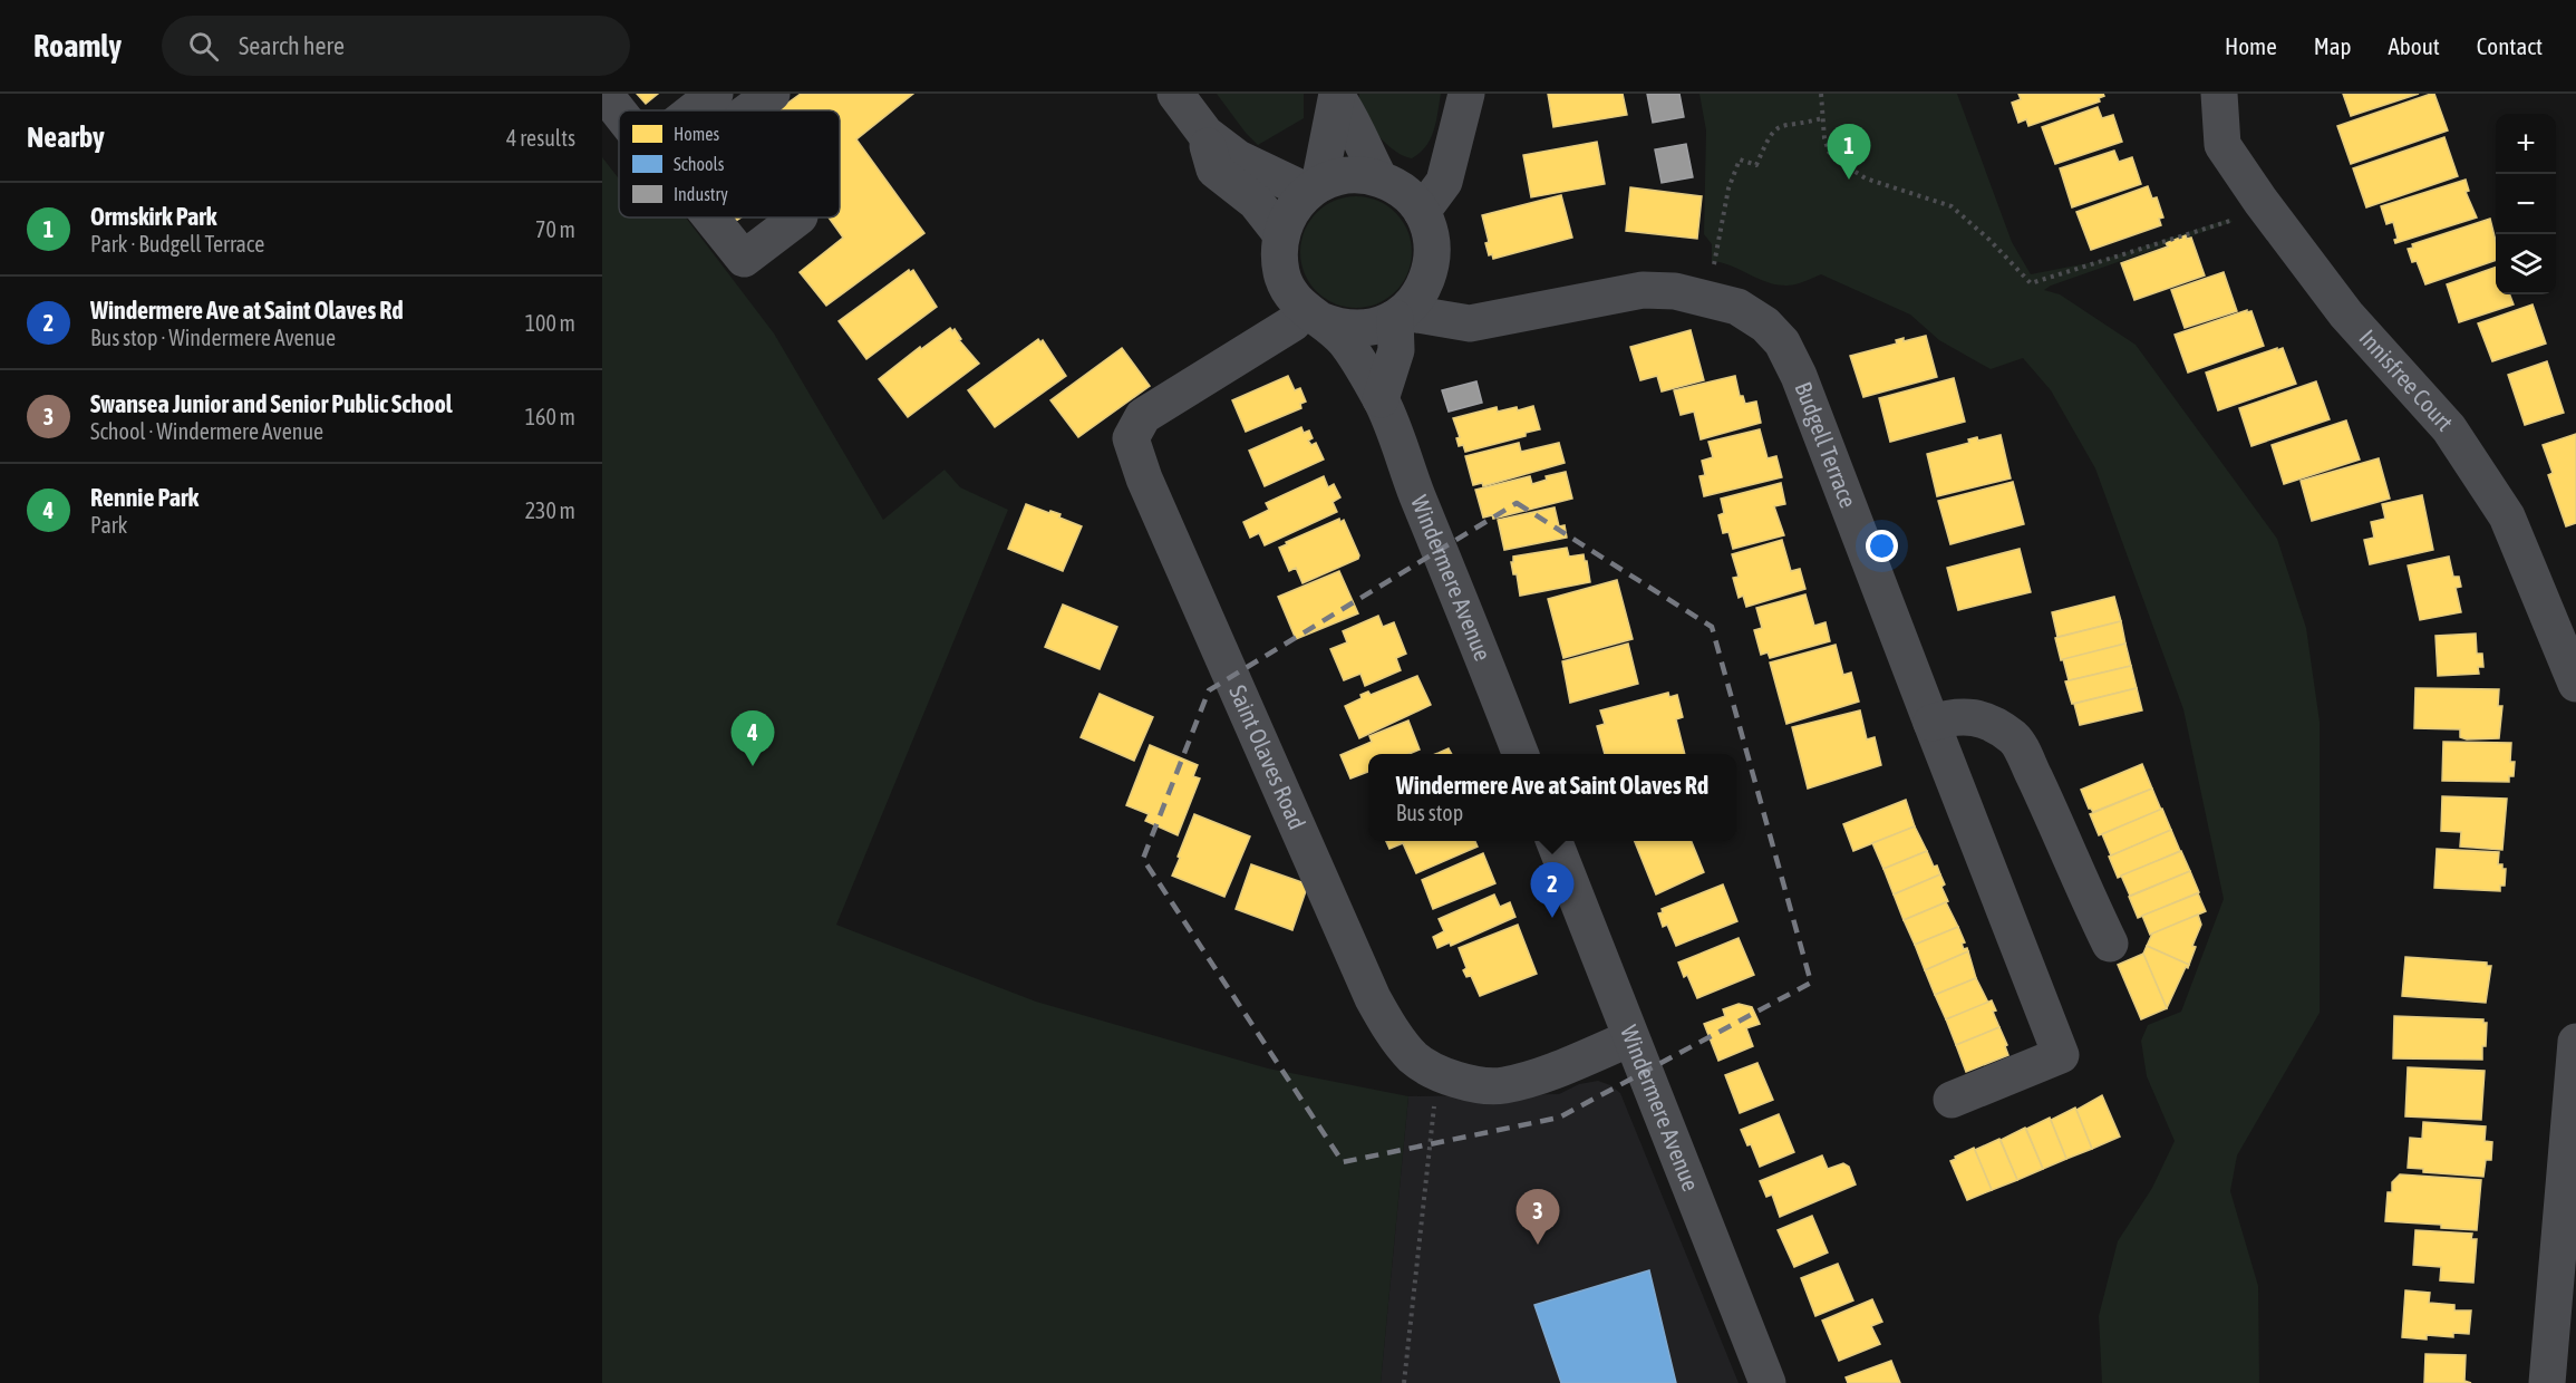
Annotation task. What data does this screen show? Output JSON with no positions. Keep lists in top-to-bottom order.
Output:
{
  "streets": {
    "street": [
      "Innisfree Court",
      "Budgell Terrace",
      "Windermere Avenue",
      "Saint Olaves Road"
    ]
  },
  "crossings": [
    ["Budgell Terrace", "Windermere Avenue"],
    ["Budgell Terrace", "Saint Olaves Road"],
    ["Windermere Avenue", "Saint Olaves Road"]
  ],
  "legend": ["Homes", "Schools", "Industry"],
  "page": {
    "header": "Roamly",
    "search": "Search here",
    "nav": [
      "Home",
      "Map",
      "About",
      "Contact"
    ],
    "heading": ["Nearby", "4 results"],
    "map_buttons": ["+", "−"],
    "pins": [
      "1",
      "4",
      "2",
      "3"
    ],
    "list": [
      {
        "mark": "1",
        "name": "Ormskirk Park",
        "note": "Park · Budgell Terrace",
        "value": "70 m"
      },
      {
        "mark": "2",
        "name": "Windermere Ave at Saint Olaves Rd",
        "note": "Bus stop · Windermere Avenue",
        "value": "100 m"
      },
      {
        "mark": "3",
        "name": "Swansea Junior and Senior Public School",
        "note": "School · Windermere Avenue",
        "value": "160 m"
      },
      {
        "mark": "4",
        "name": "Rennie Park",
        "note": "Park",
        "value": "230 m"
      }
    ],
    "popup": ["Windermere Ave at Saint Olaves Rd", "Bus stop"]
  }
}
